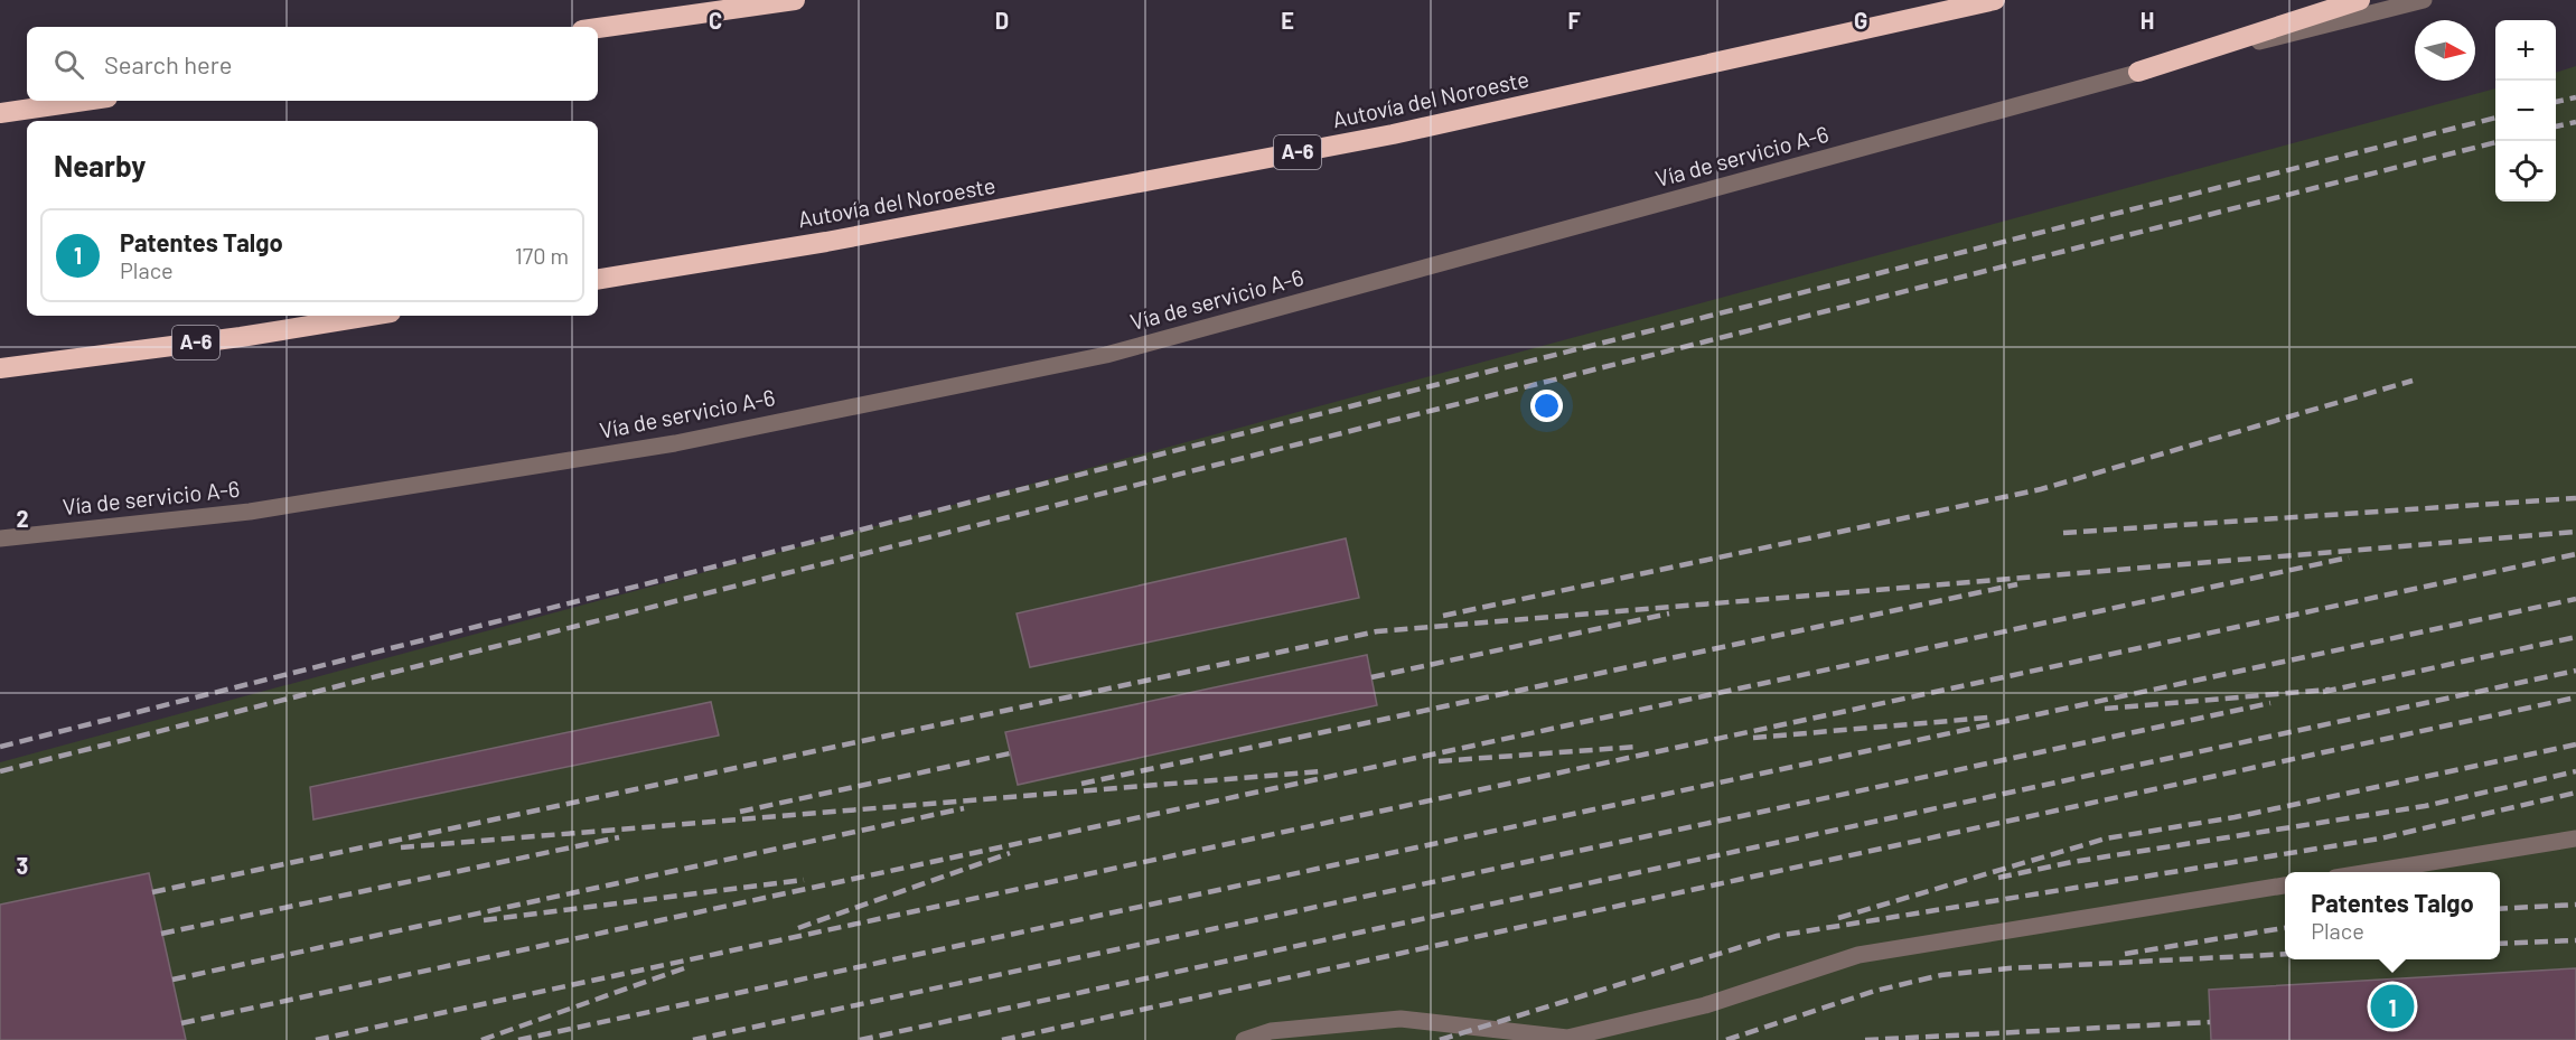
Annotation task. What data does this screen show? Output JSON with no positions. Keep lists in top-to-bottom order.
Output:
{
  "streets": {
    "highway": ["Autovía del Noroeste", "A-6"],
    "street": ["Vía de servicio A-6"]
  },
  "north": "right",
  "page": {
    "map_buttons": ["+", "−"],
    "search": "Search here",
    "heading": "Nearby",
    "list": [
      {
        "mark": "1",
        "name": "Patentes Talgo",
        "note": "Place",
        "value": "170 m"
      }
    ],
    "popup": ["Patentes Talgo", "Place"],
    "pins": "1"
  },
  "grid": {
    "columns": [
      "C",
      "D",
      "E",
      "F",
      "G",
      "H"
    ],
    "rows": ["2", "3"]
  }
}
